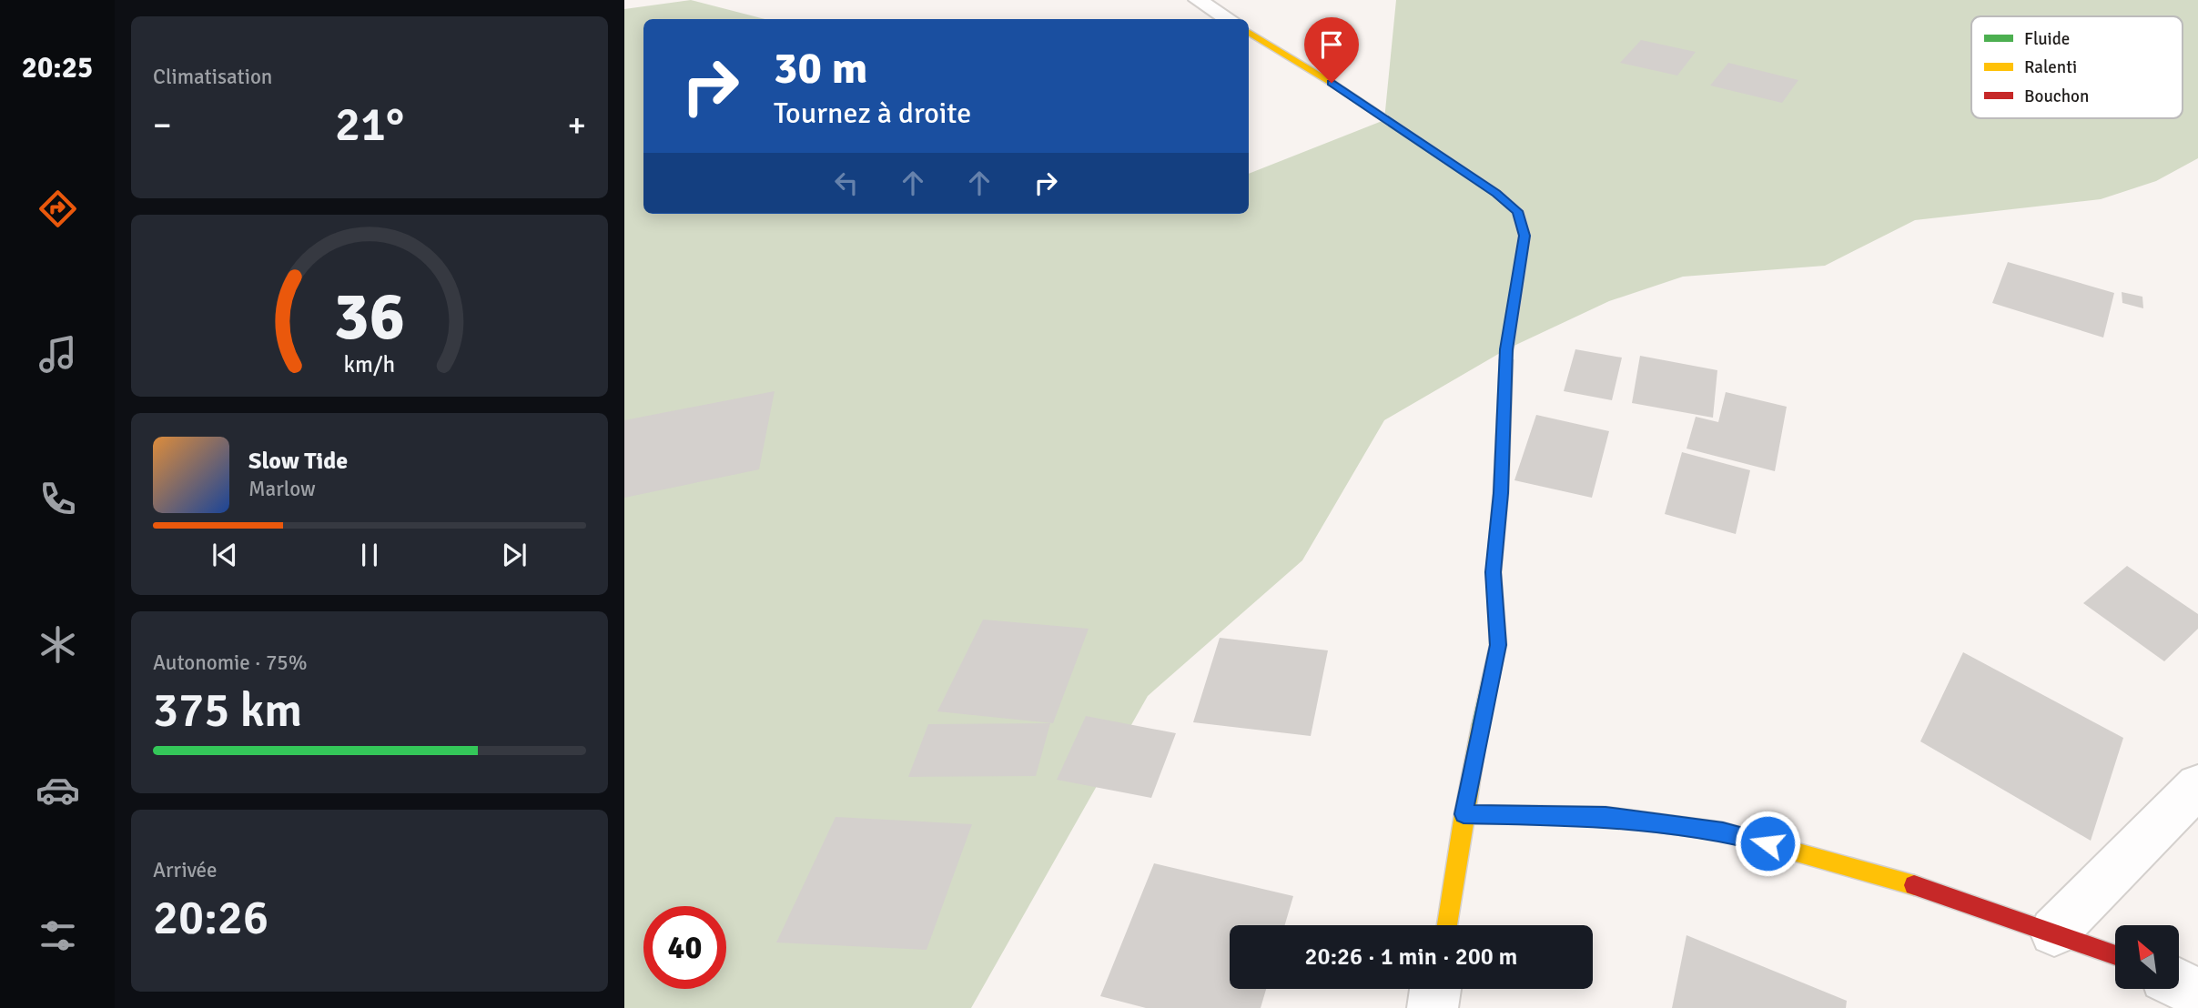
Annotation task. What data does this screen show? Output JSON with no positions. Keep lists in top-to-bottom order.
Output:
{
  "legend": ["Fluide", "Ralenti", "Bouchon"],
  "north": "top left",
  "page": {
    "tabs": "20:25",
    "tile": [
      "Climatisation",
      ["Autonomie · 75%", "375 km"],
      ["Arrivée", "20:26"]
    ],
    "turn": ["30 m", "Tournez à droite"],
    "heat": ["−", "21°", "+"],
    "song": ["Slow Tide", "Marlow"],
    "limit": "40",
    "trip": "20:26 · 1 min · 200 m",
    "gauge": ["36", "km/h"]
  }
}
